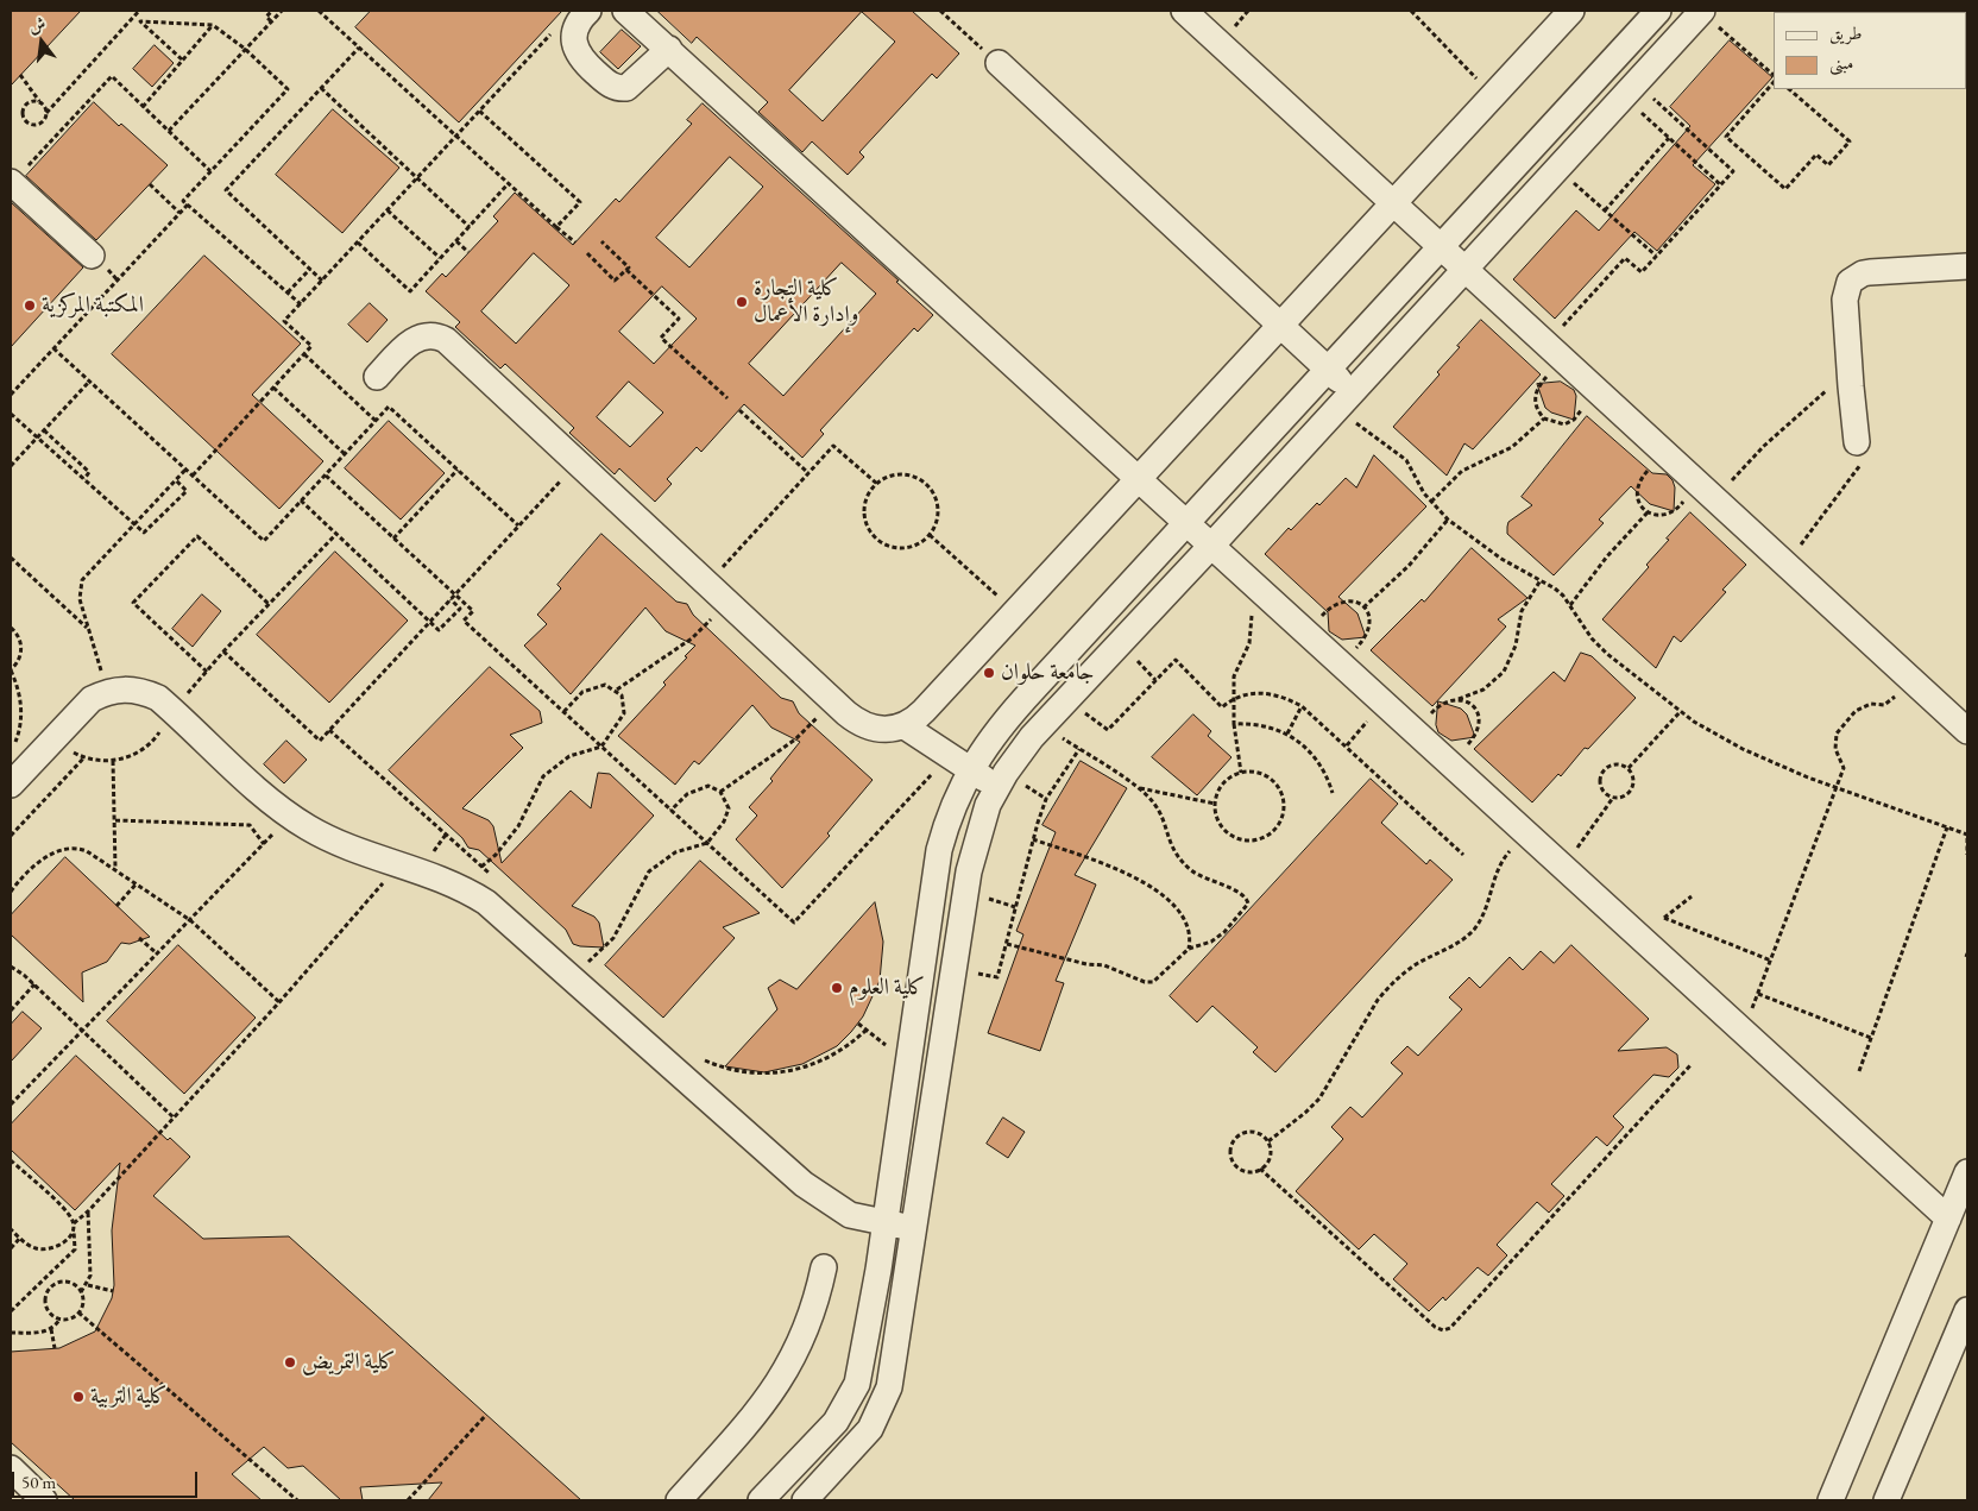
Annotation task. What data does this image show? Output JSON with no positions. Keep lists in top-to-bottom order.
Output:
{
  "places": [
    "كلية التجارة وإدارة الأعمال",
    "المكتبة المركزية",
    "جامعة حلوان",
    "كلية العلوم",
    "كلية التمريض",
    "كلية التربية"
  ],
  "legend": ["طريق", "مبنى"],
  "scale_bar": "50 m",
  "north": "top"
}
